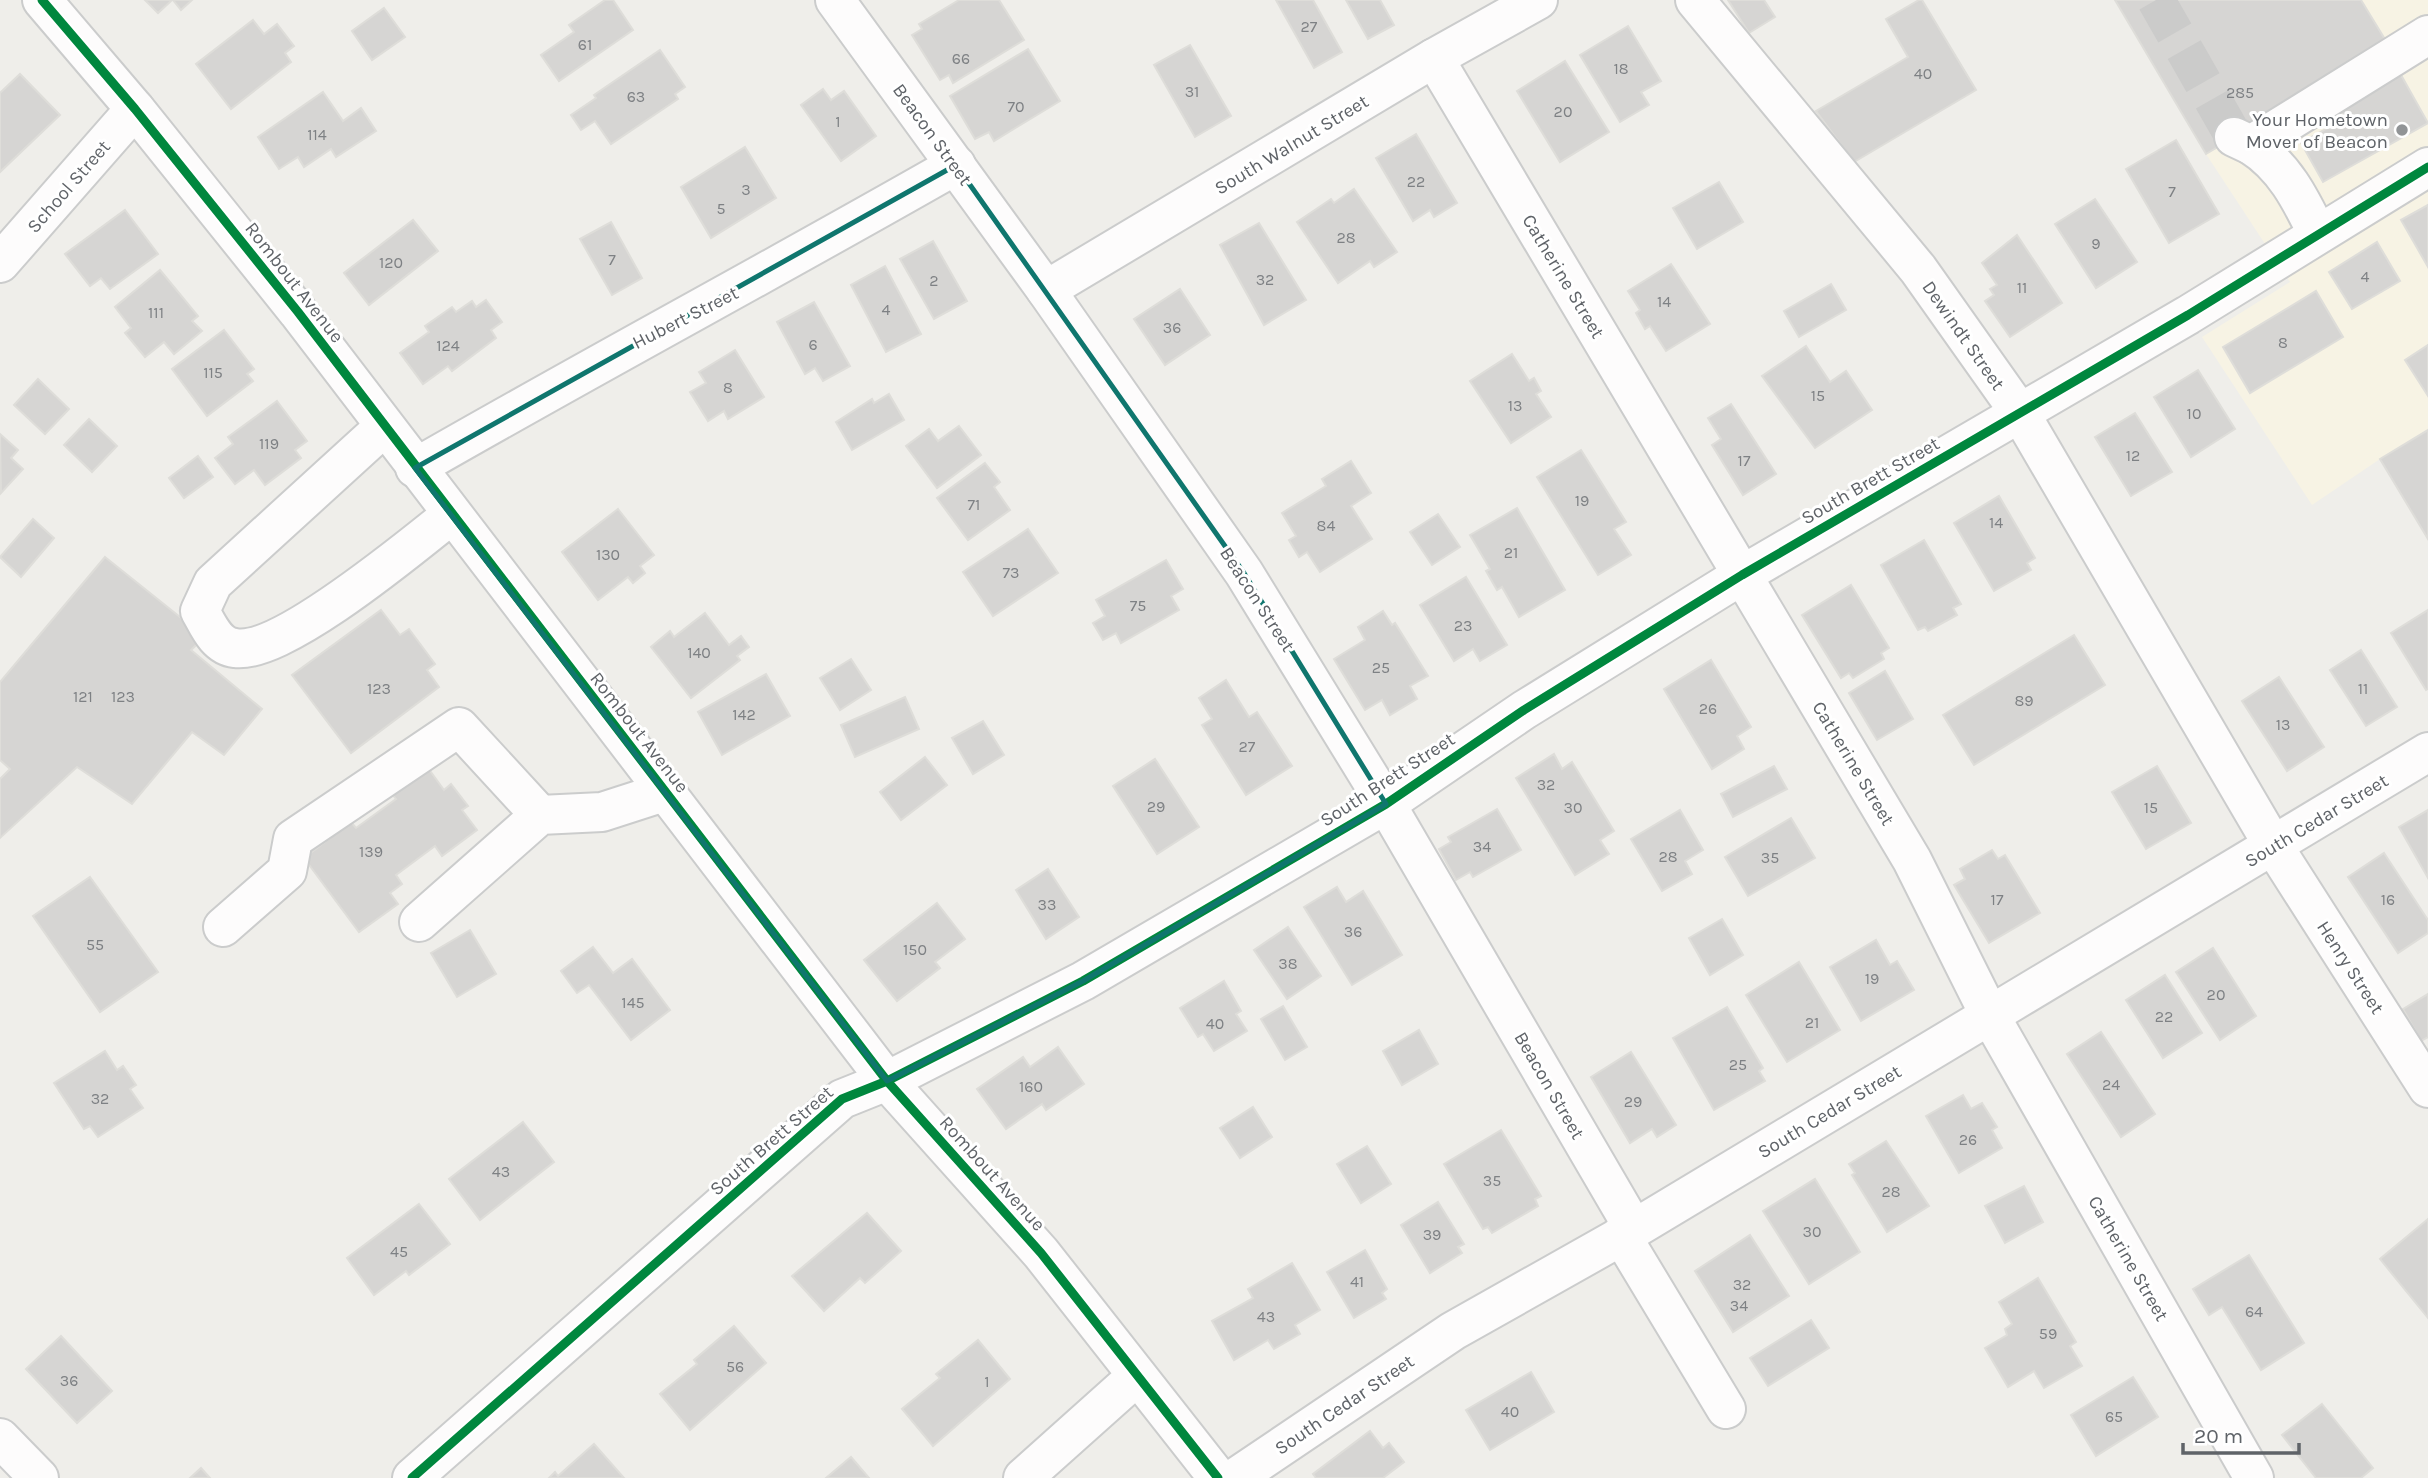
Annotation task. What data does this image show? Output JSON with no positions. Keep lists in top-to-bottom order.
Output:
{
  "streets": {
    "street": [
      "Beacon Street",
      "South Walnut Street",
      "School Street",
      "Catherine Street",
      "Rombout Avenue",
      "Hubert Street",
      "Dewindt Street",
      "South Brett Street",
      "South Cedar Street",
      "Henry Street"
    ]
  },
  "crossings": [
    ["Beacon Street", "South Walnut Street"],
    ["Beacon Street", "Hubert Street"],
    ["Beacon Street", "South Brett Street"],
    ["Beacon Street", "South Cedar Street"],
    ["South Walnut Street", "Catherine Street"],
    ["School Street", "Rombout Avenue"],
    ["Catherine Street", "South Brett Street"],
    ["Catherine Street", "South Cedar Street"],
    ["Rombout Avenue", "Hubert Street"],
    ["Rombout Avenue", "South Brett Street"],
    ["Dewindt Street", "South Brett Street"],
    ["Dewindt Street", "South Cedar Street"],
    ["Dewindt Street", "Henry Street"],
    ["South Cedar Street", "Henry Street"]
  ],
  "places": ["Your Hometown Mover of Beacon"],
  "house_numbers": [
    "27",
    "61",
    "66",
    "18",
    "40",
    "31",
    "285",
    "63",
    "70",
    "20",
    "1",
    "114",
    "22",
    "3",
    "7",
    "5",
    "28",
    "9",
    "7",
    "120",
    "4",
    "32",
    "2",
    "11",
    "14",
    "4",
    "111",
    "36",
    "8",
    "6",
    "124",
    "115",
    "8",
    "15",
    "13",
    "10",
    "119",
    "12",
    "17",
    "19",
    "71",
    "14",
    "84",
    "21",
    "130",
    "73",
    "75",
    "23",
    "140",
    "25",
    "123",
    "11",
    "121",
    "123",
    "89",
    "26",
    "142",
    "13",
    "27",
    "32",
    "29",
    "30",
    "15",
    "34",
    "139",
    "28",
    "35",
    "17",
    "16",
    "33",
    "36",
    "55",
    "150",
    "38",
    "19",
    "20",
    "145",
    "22",
    "21",
    "40",
    "25",
    "24",
    "160",
    "32",
    "29",
    "26",
    "43",
    "35",
    "28",
    "30",
    "39",
    "45",
    "41",
    "32",
    "34",
    "64",
    "43",
    "59",
    "56",
    "36",
    "1",
    "40",
    "65"
  ],
  "scale_bar": "20 m"
}
